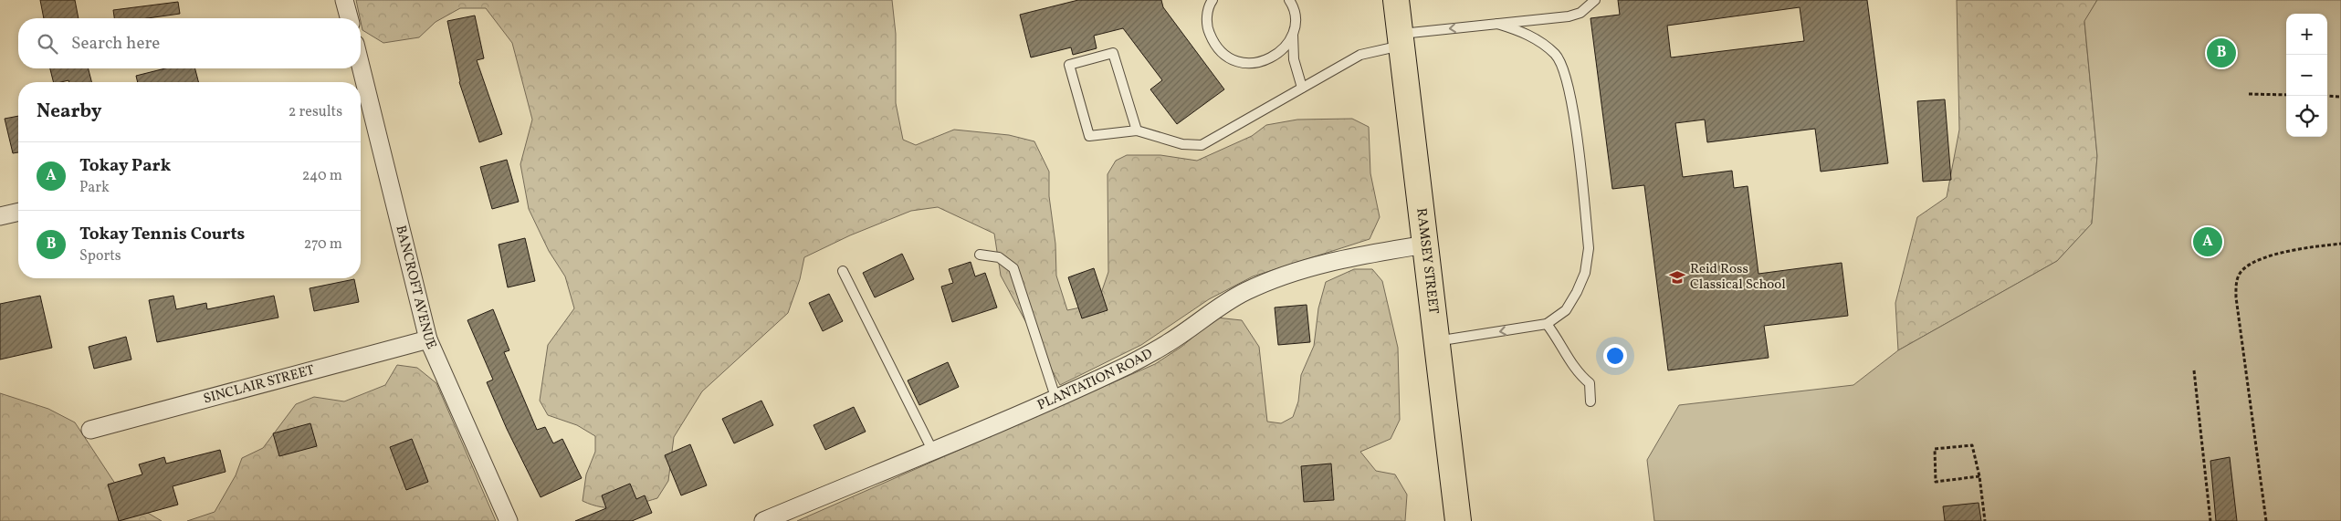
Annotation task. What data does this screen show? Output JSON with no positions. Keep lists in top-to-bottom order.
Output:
{
  "streets": {
    "main road": ["RAMSEY STREET"],
    "street": ["BANCROFT AVENUE", "PLANTATION ROAD", "SINCLAIR STREET"]
  },
  "crossings": [
    ["RAMSEY STREET", "PLANTATION ROAD"],
    ["BANCROFT AVENUE", "SINCLAIR STREET"]
  ],
  "places": {
    "school or university": ["Reid Ross Classical School"]
  },
  "page": {
    "map_buttons": ["+", "−"],
    "search": "Search here",
    "pins": ["B", "A"],
    "heading": ["Nearby", "2 results"],
    "list": [
      {
        "mark": "A",
        "name": "Tokay Park",
        "note": "Park",
        "value": "240 m"
      },
      {
        "mark": "B",
        "name": "Tokay Tennis Courts",
        "note": "Sports",
        "value": "270 m"
      }
    ]
  }
}
